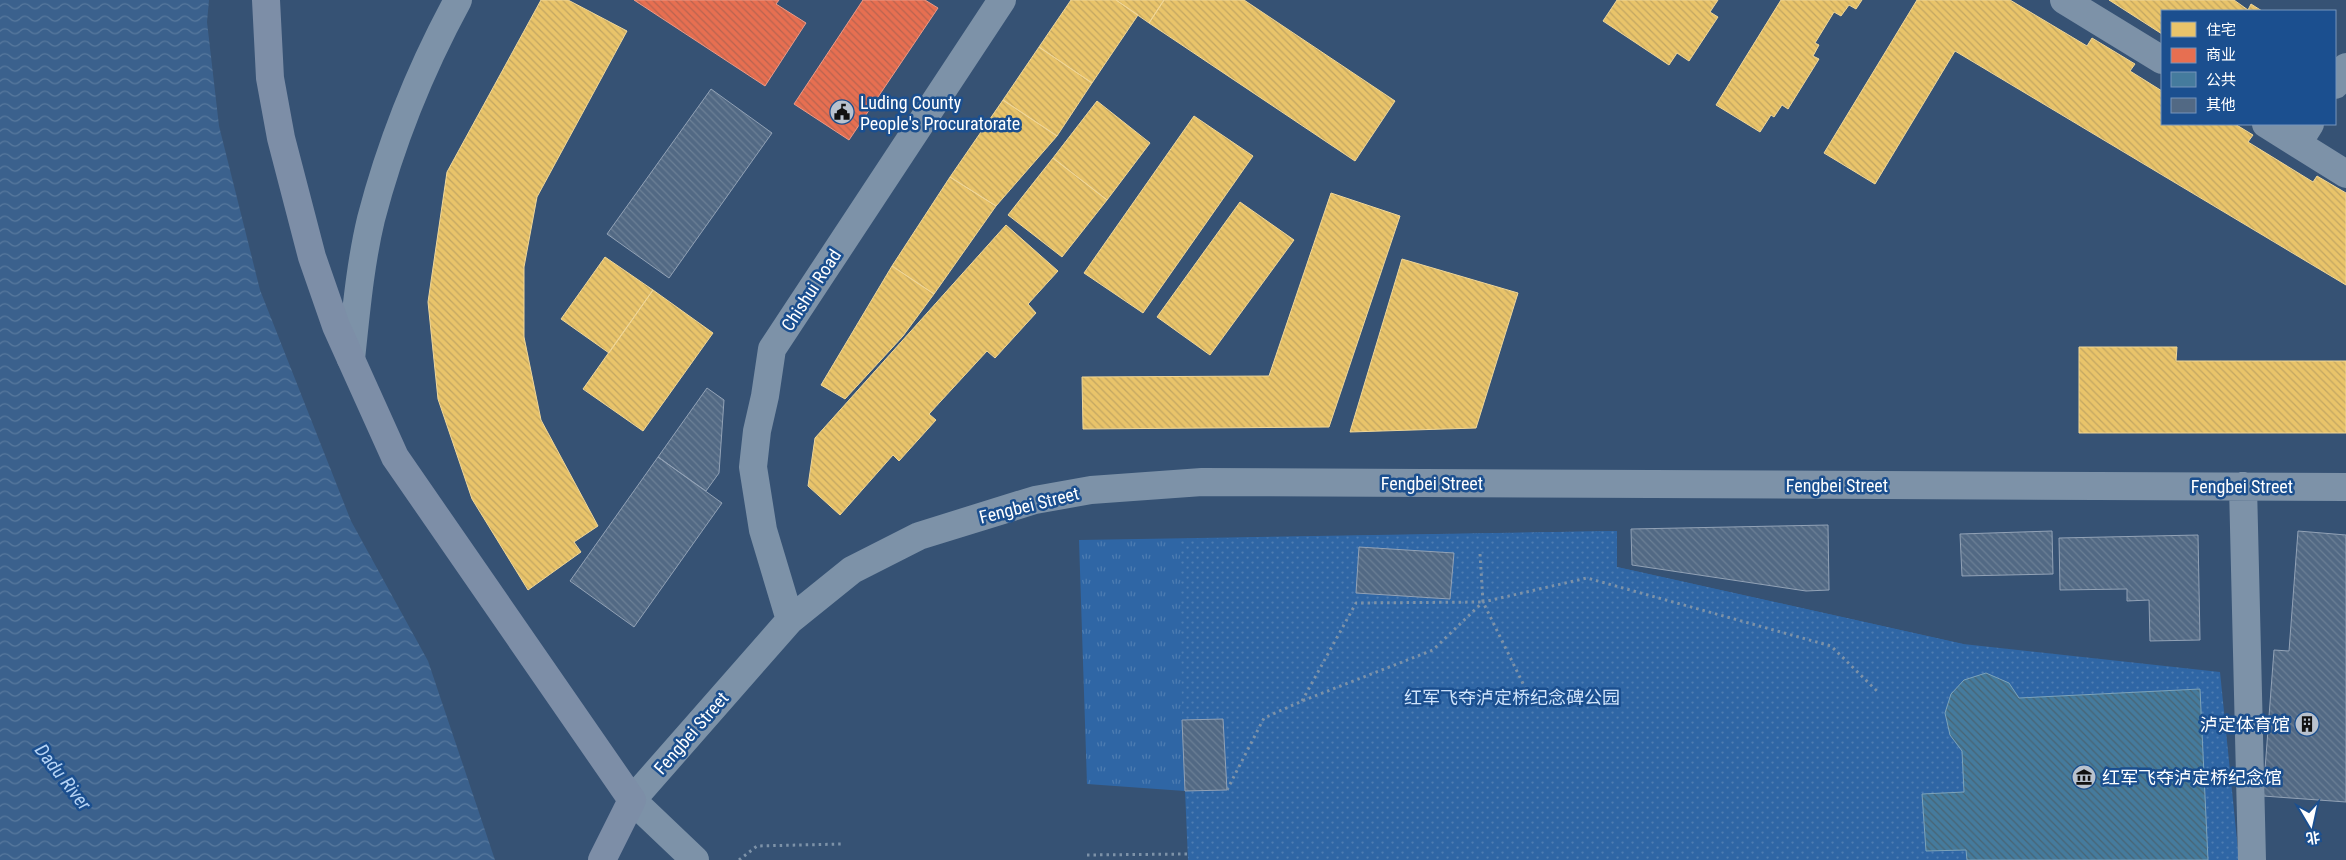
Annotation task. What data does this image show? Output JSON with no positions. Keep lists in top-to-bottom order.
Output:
{
  "streets": {
    "street": ["Chishui Road", "Fengbei Street"]
  },
  "crossings": [
    ["Chishui Road", "Fengbei Street"]
  ],
  "water": ["Dadu River"],
  "parks": ["红军飞夺泸定桥纪念碑公园"],
  "places": {
    "public building": ["Luding County People's Procuratorate"],
    "building": ["泸定体育馆"],
    "museum": ["红军飞夺泸定桥纪念馆"]
  },
  "legend": [
    "住宅",
    "商业",
    "公共",
    "其他"
  ],
  "north": "bottom"
}
